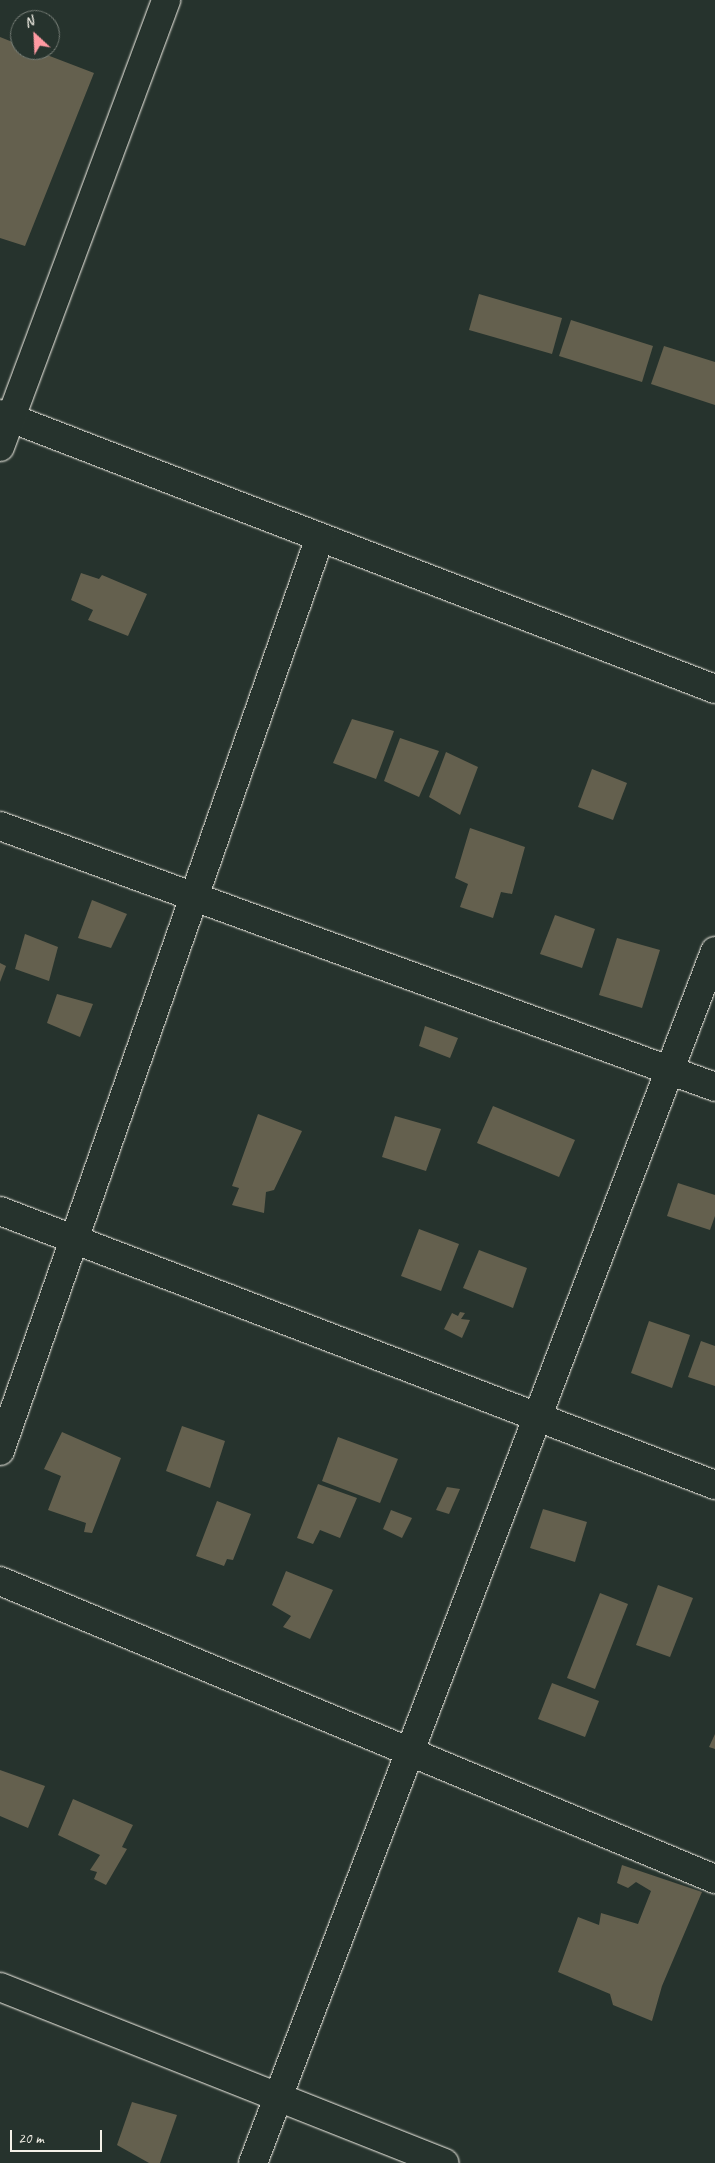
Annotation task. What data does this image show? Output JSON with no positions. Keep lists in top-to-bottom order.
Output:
{
  "scale_bar": "20 m",
  "north": "top left"
}
